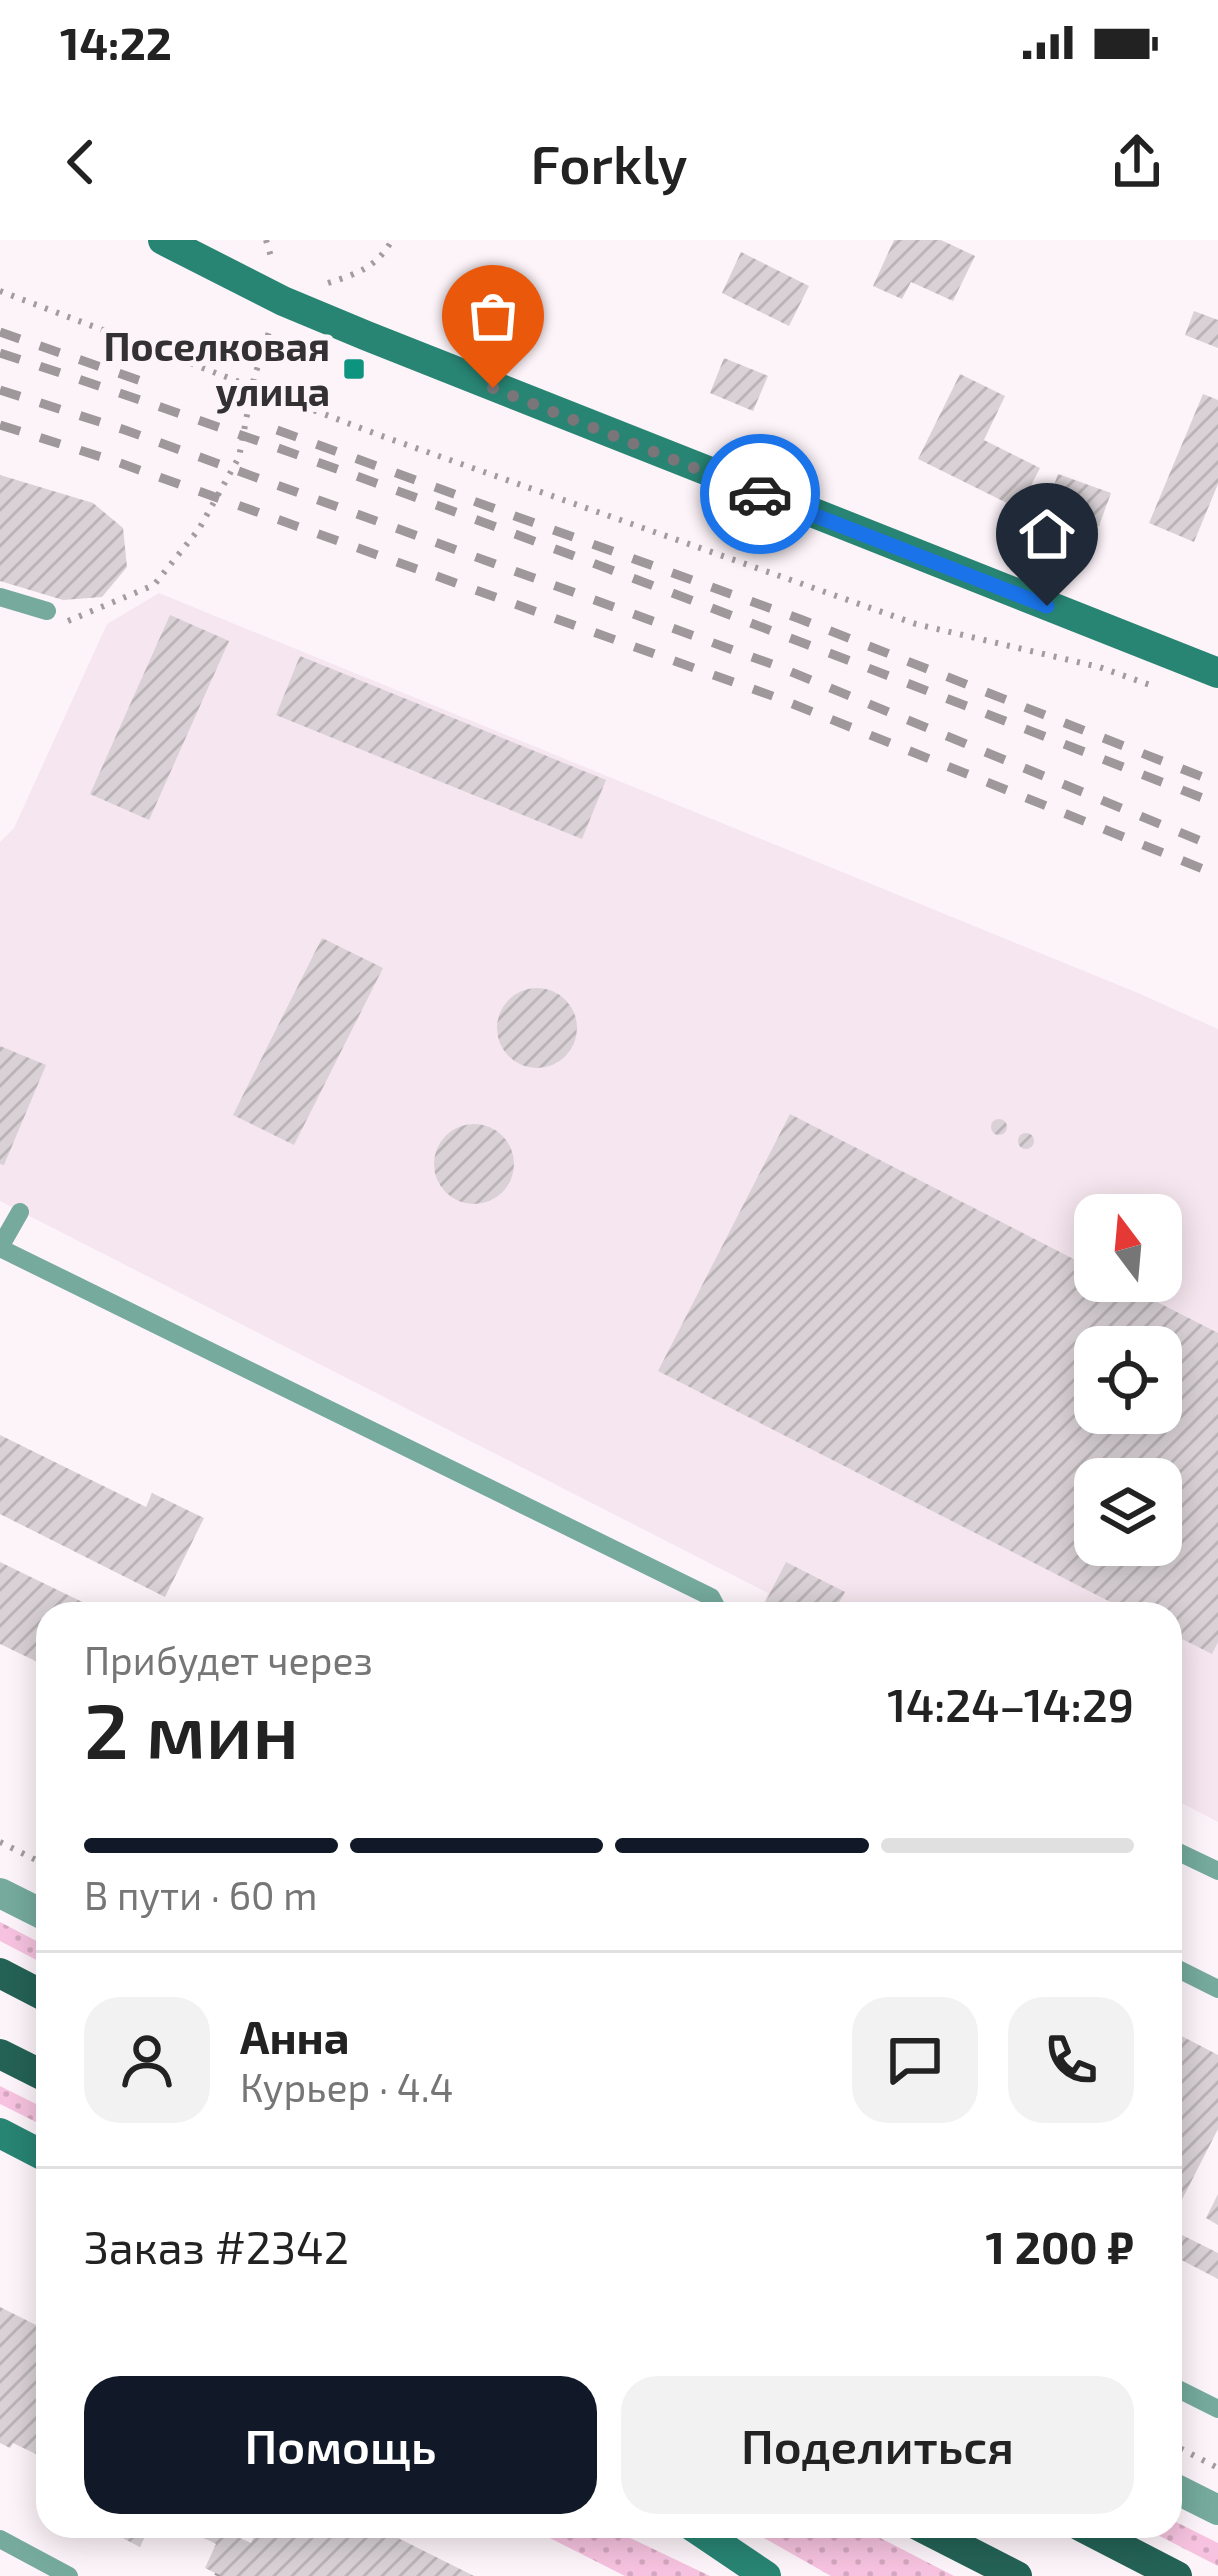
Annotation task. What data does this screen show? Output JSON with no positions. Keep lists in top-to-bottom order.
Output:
{
  "places": {
    "transit": ["Поселковая улица"]
  },
  "north": "top",
  "page": {
    "status": "14:22",
    "header": "Forkly",
    "heading": ["2 мин", "Прибудет через", "14:24–14:29"],
    "panel": [
      "Анна",
      "Курьер · 4.4",
      "Заказ #2342",
      "1 200 ₽"
    ],
    "bar": "В пути · 60 m",
    "buttons": ["Помощь", "Поделиться"]
  }
}
